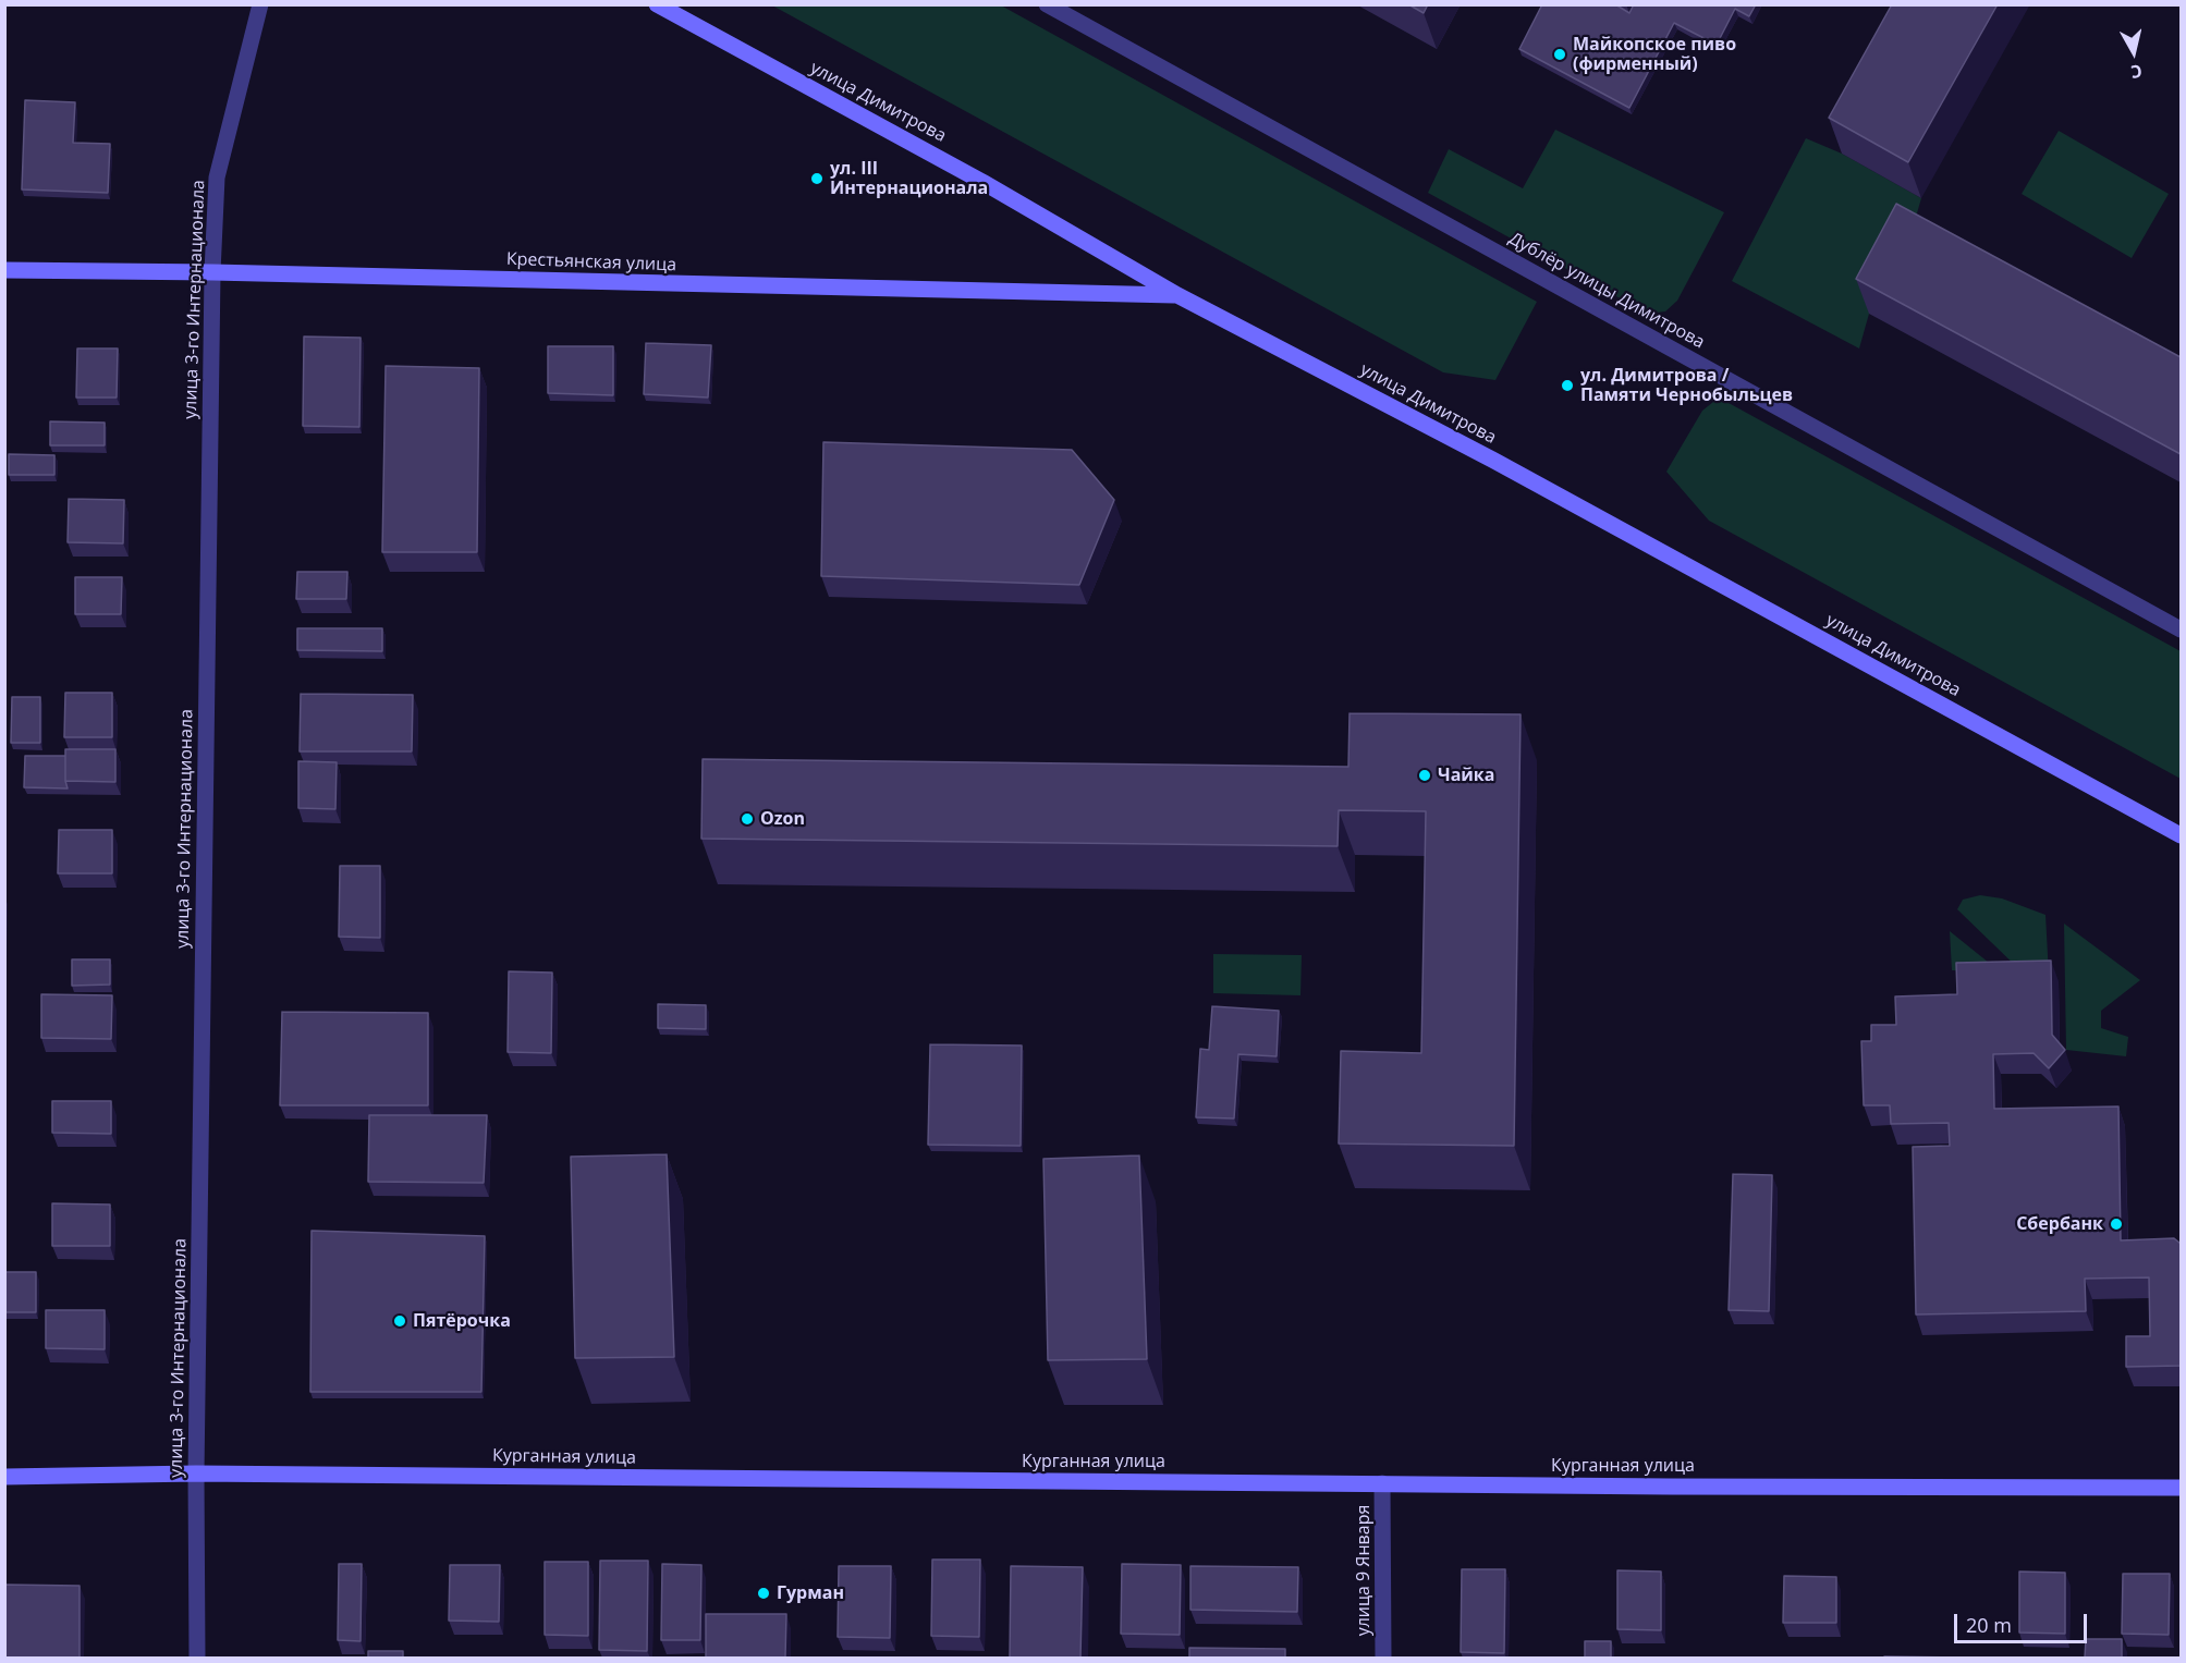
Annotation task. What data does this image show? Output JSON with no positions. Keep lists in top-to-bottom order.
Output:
{
  "streets": {
    "street": [
      "улица Димитрова",
      "Крестьянская улица",
      "Дублёр улицы Димитрова",
      "улица 3-го Интернационала",
      "Курганная улица",
      "улица 9 Января"
    ]
  },
  "crossings": [
    ["улица Димитрова", "Крестьянская улица"],
    ["Крестьянская улица", "улица 3-го Интернационала"],
    ["улица 3-го Интернационала", "Курганная улица"],
    ["Курганная улица", "улица 9 Января"]
  ],
  "places": [
    "Майкопское пиво (фирменный)",
    "ул. III Интернационала",
    "ул. Димитрова / Памяти Чернобыльцев",
    "Чайка",
    "Ozon",
    "Сбербанк",
    "Пятёрочка",
    "Гурман"
  ],
  "scale_bar": "20 m",
  "north": "bottom"
}
